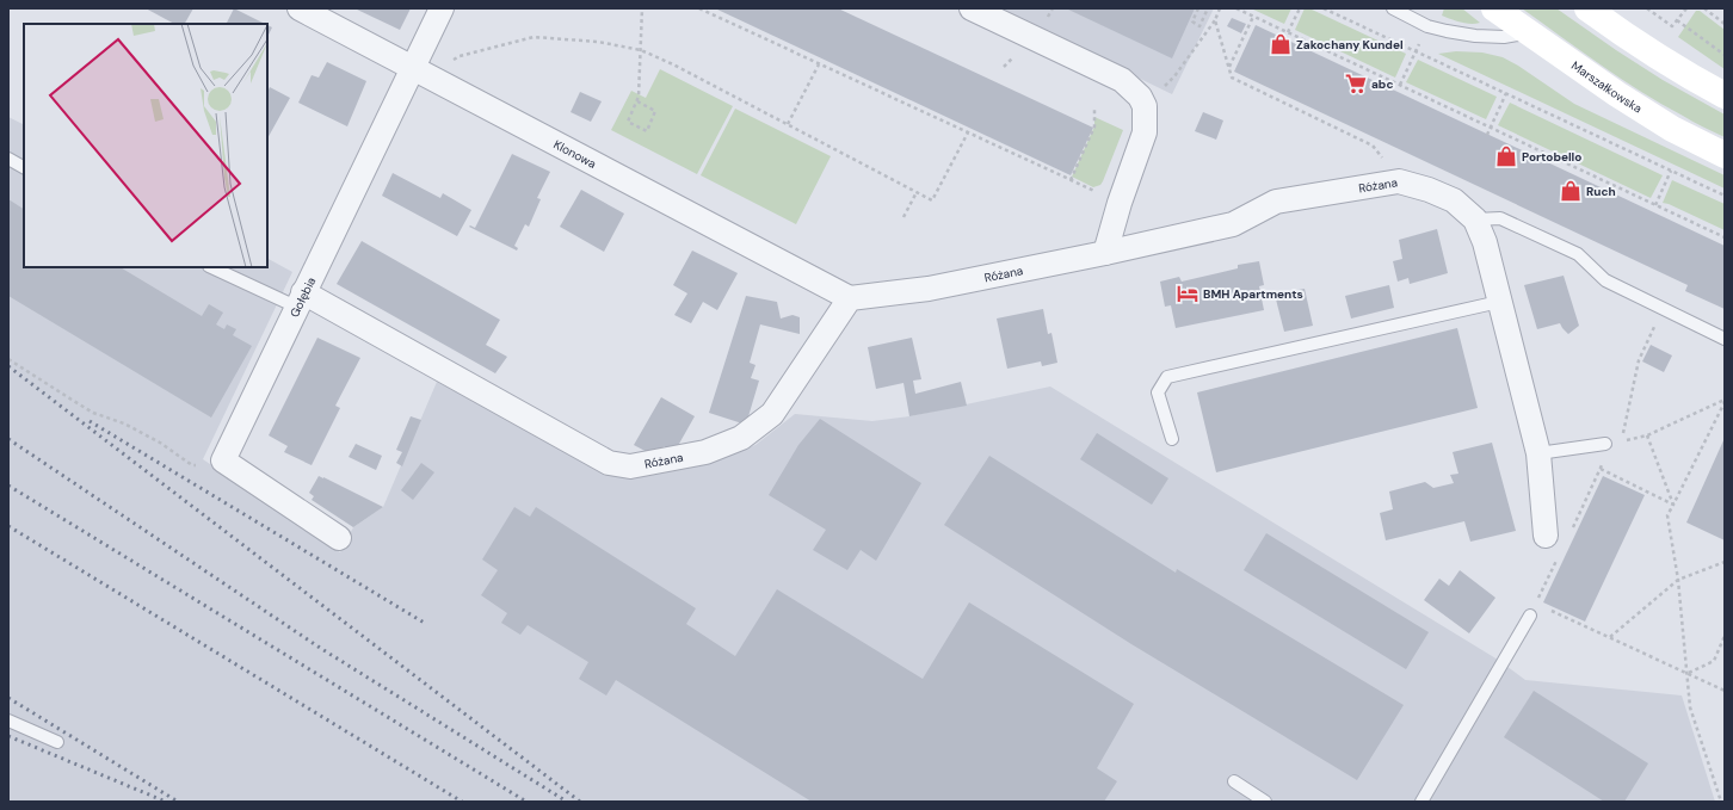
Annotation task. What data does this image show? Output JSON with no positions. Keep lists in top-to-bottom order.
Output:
{
  "streets": {
    "main road": ["Marszałkowska"],
    "street": ["Klonowa", "Różana", "Gołębia"]
  },
  "crossings": [
    ["Klonowa", "Różana"],
    ["Klonowa", "Gołębia"],
    ["Różana", "Gołębia"]
  ],
  "places": {
    "shop": ["Zakochany Kundel", "Portobello", "Ruch"],
    "supermarket": ["abc"],
    "hotel": ["BMH Apartments"]
  }
}
